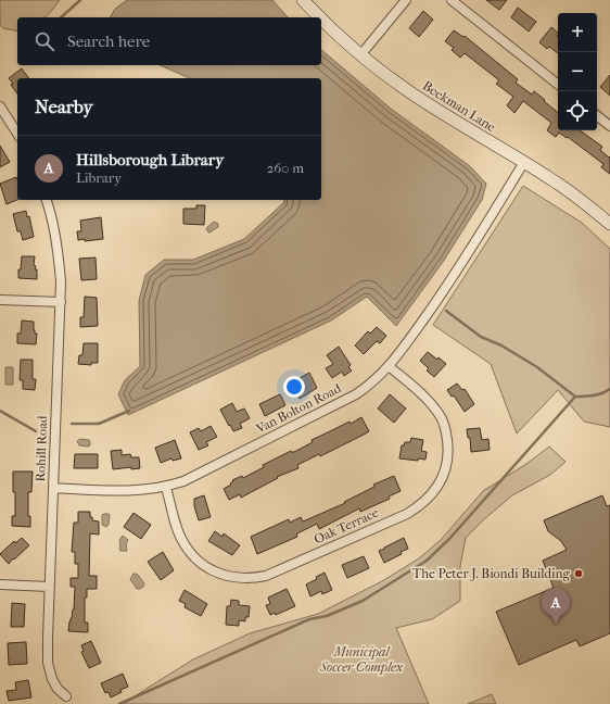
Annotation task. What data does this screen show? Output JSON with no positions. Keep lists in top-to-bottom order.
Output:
{
  "streets": {
    "street": [
      "Beekman Lane",
      "Van Bolton Road",
      "Rohill Road",
      "Oak Terrace"
    ]
  },
  "crossings": [
    ["Beekman Lane", "Van Bolton Road"],
    ["Van Bolton Road", "Rohill Road"],
    ["Van Bolton Road", "Oak Terrace"]
  ],
  "parks": ["Municipal Soccer Complex"],
  "places": ["The Peter J. Biondi Building"],
  "page": {
    "map_buttons": ["+", "−"],
    "search": "Search here",
    "heading": "Nearby",
    "list": [
      {
        "mark": "A",
        "name": "Hillsborough Library",
        "note": "Library",
        "value": "260 m"
      }
    ],
    "pins": "A"
  }
}
